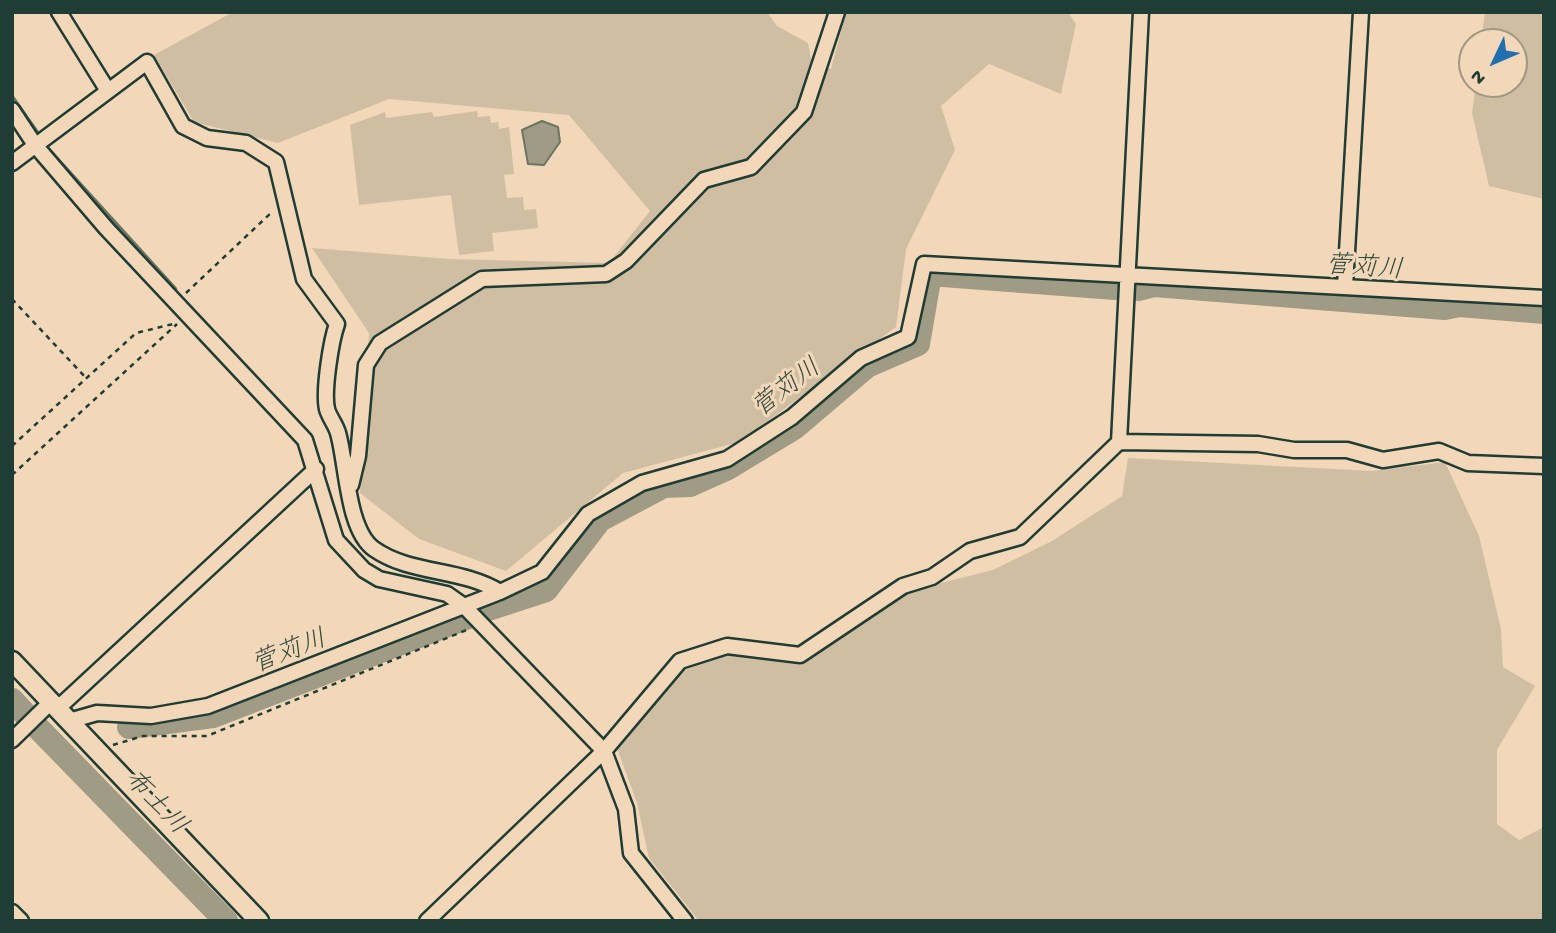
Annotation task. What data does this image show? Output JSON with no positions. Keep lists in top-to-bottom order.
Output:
{
  "water": ["菅苅川", "布土川"],
  "north": "bottom left"
}
